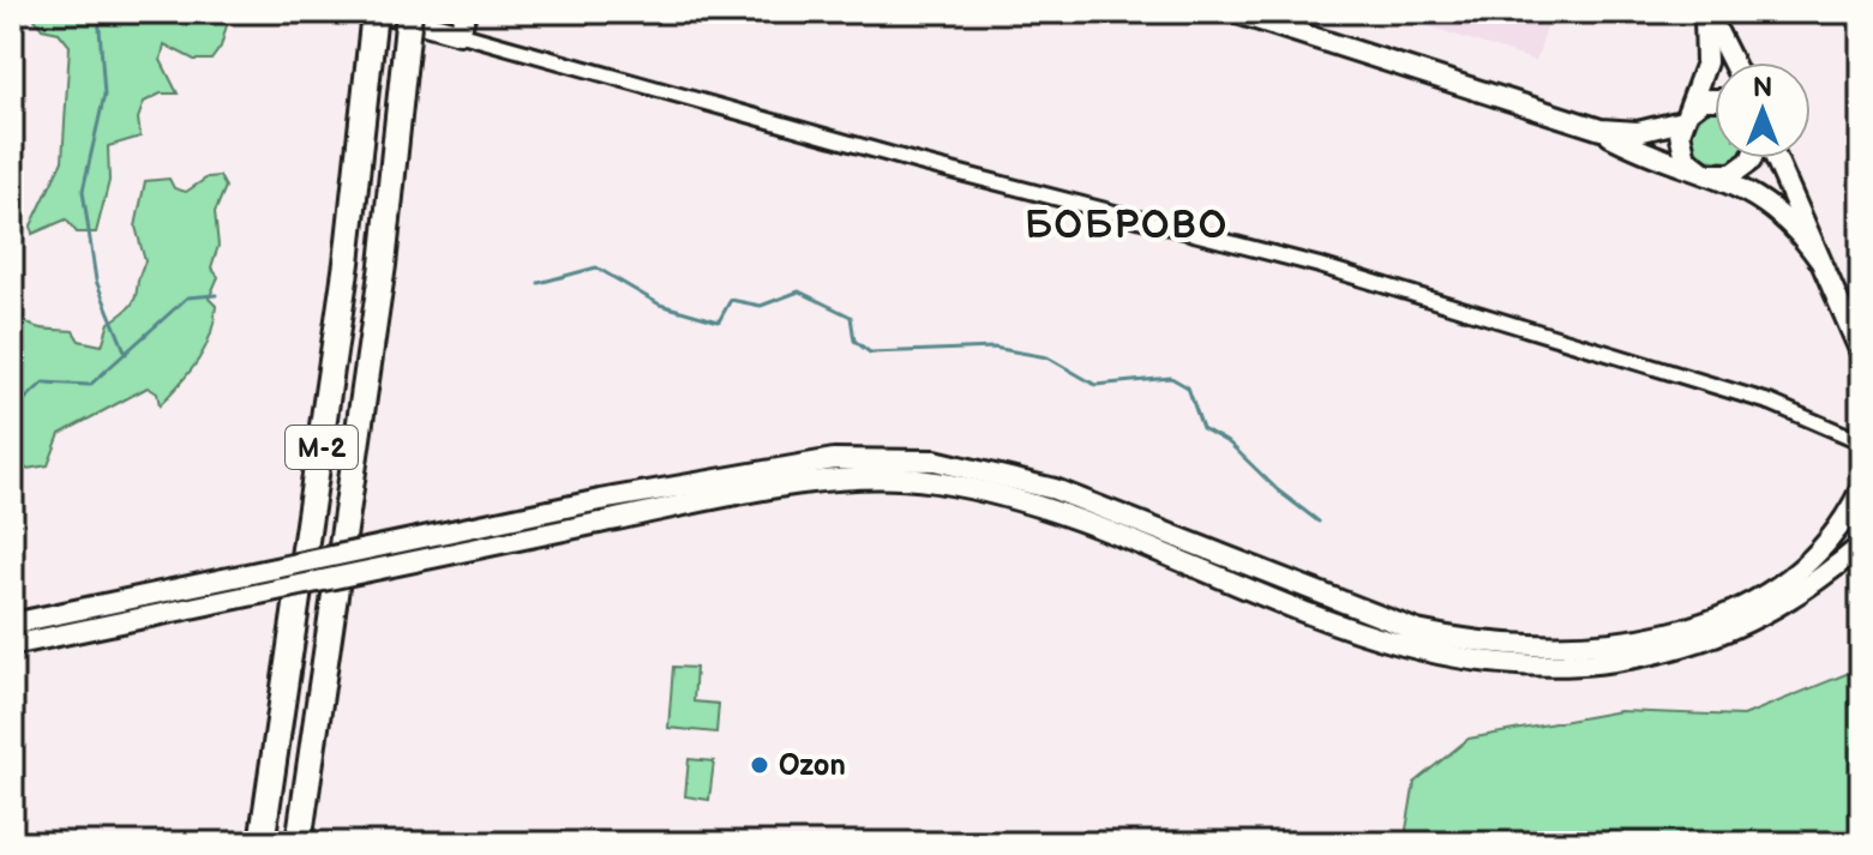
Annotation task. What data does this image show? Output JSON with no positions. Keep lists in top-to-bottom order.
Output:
{
  "streets": {
    "highway": ["М-2"]
  },
  "districts": ["БОБРОВО"],
  "places": ["Ozon"],
  "north": "top"
}
